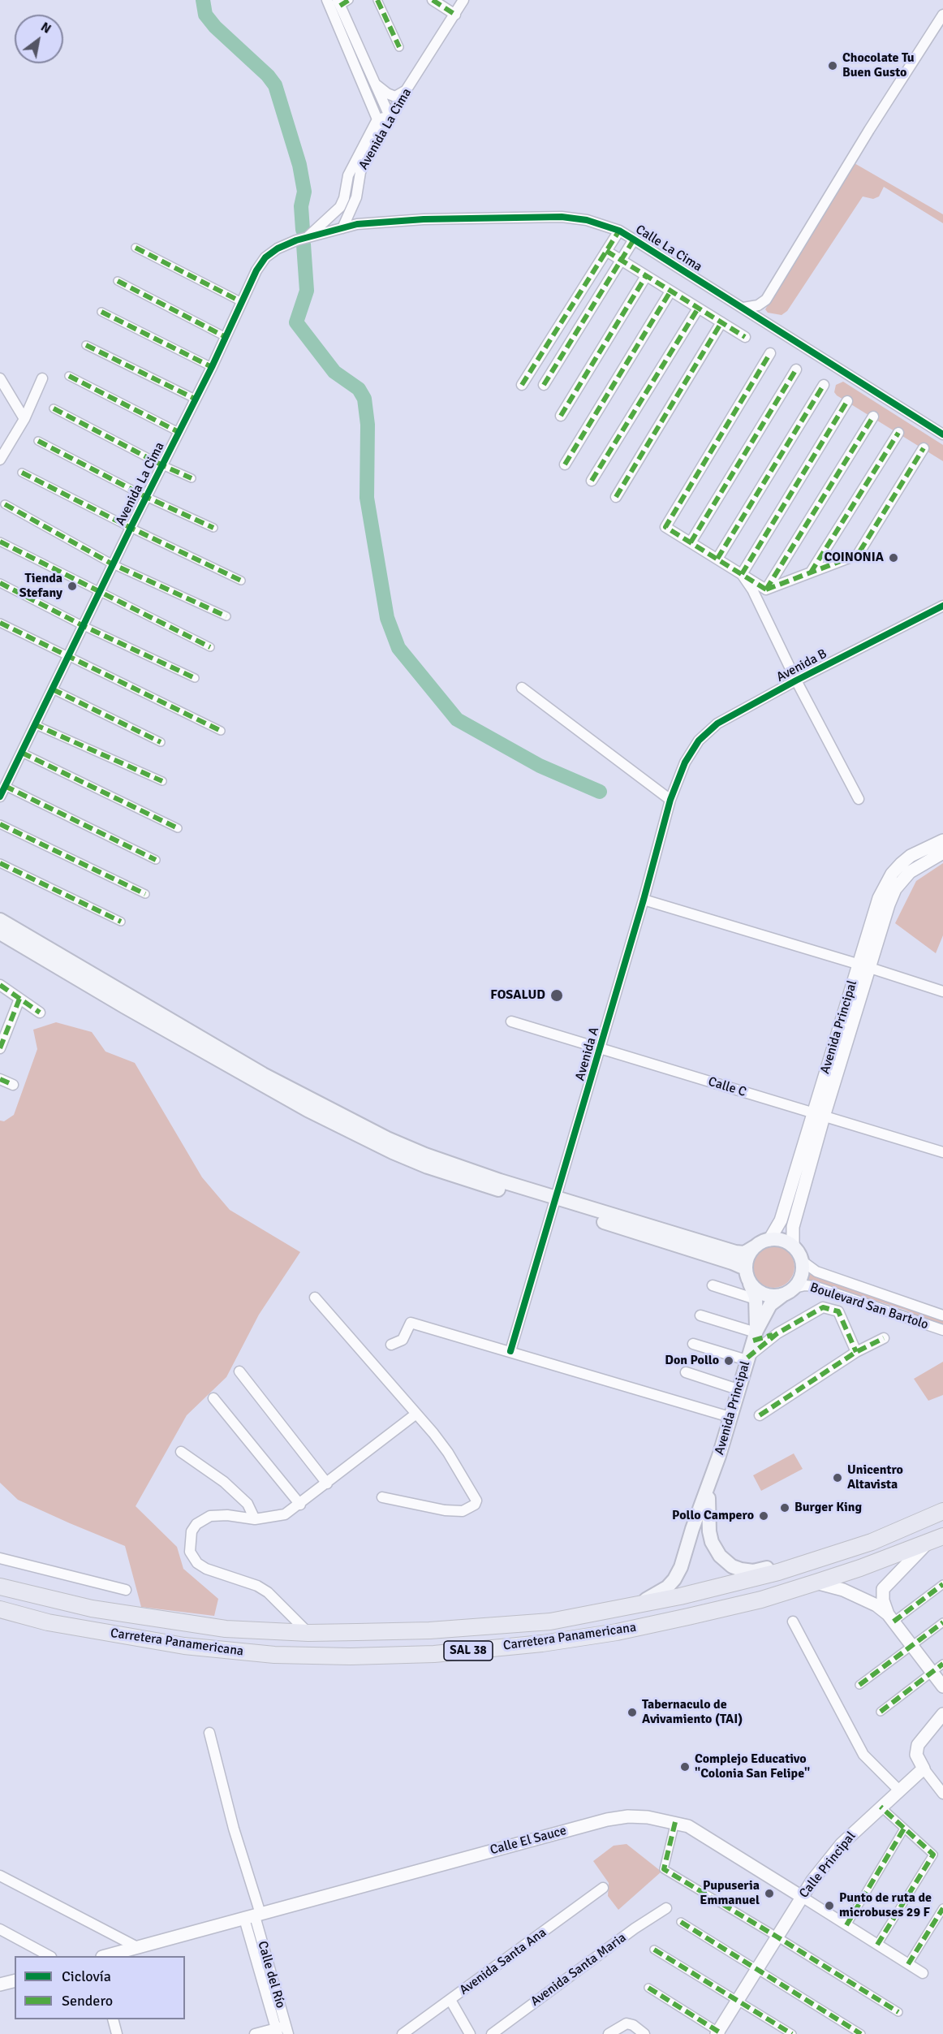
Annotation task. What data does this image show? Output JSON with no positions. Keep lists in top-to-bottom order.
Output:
{
  "streets": {
    "highway": ["Carretera Panamericana", "SAL 38"],
    "main road": ["Avenida Principal"],
    "street": [
      "Avenida La Cima",
      "Calle La Cima",
      "Avenida B",
      "Avenida A",
      "Calle C",
      "Boulevard San Bartolo",
      "Calle El Sauce",
      "Calle Principal",
      "Avenida Santa Ana",
      "Avenida Santa Maria",
      "Calle del Río"
    ]
  },
  "crossings": [
    ["Avenida La Cima", "Calle La Cima"],
    ["Avenida B", "Avenida A"],
    ["Avenida Principal", "Calle C"],
    ["Avenida Principal", "Boulevard San Bartolo"],
    ["Avenida Principal", "Carretera Panamericana"],
    ["Avenida A", "Calle C"],
    ["Calle El Sauce", "Calle Principal"],
    ["Calle El Sauce", "Calle del Río"]
  ],
  "places": [
    "Chocolate Tu Buen Gusto",
    "COINONIA",
    "Tienda Stefany",
    "FOSALUD",
    "Don Pollo",
    "Unicentro Altavista",
    "Burger King",
    "Pollo Campero",
    "Tabernaculo de Avivamiento (TAI)",
    "Complejo Educativo \"Colonia San Felipe\"",
    "Pupuseria Emmanuel",
    "Punto de ruta de microbuses 29 F"
  ],
  "legend": ["Ciclovía", "Sendero"],
  "north": "top right"
}
